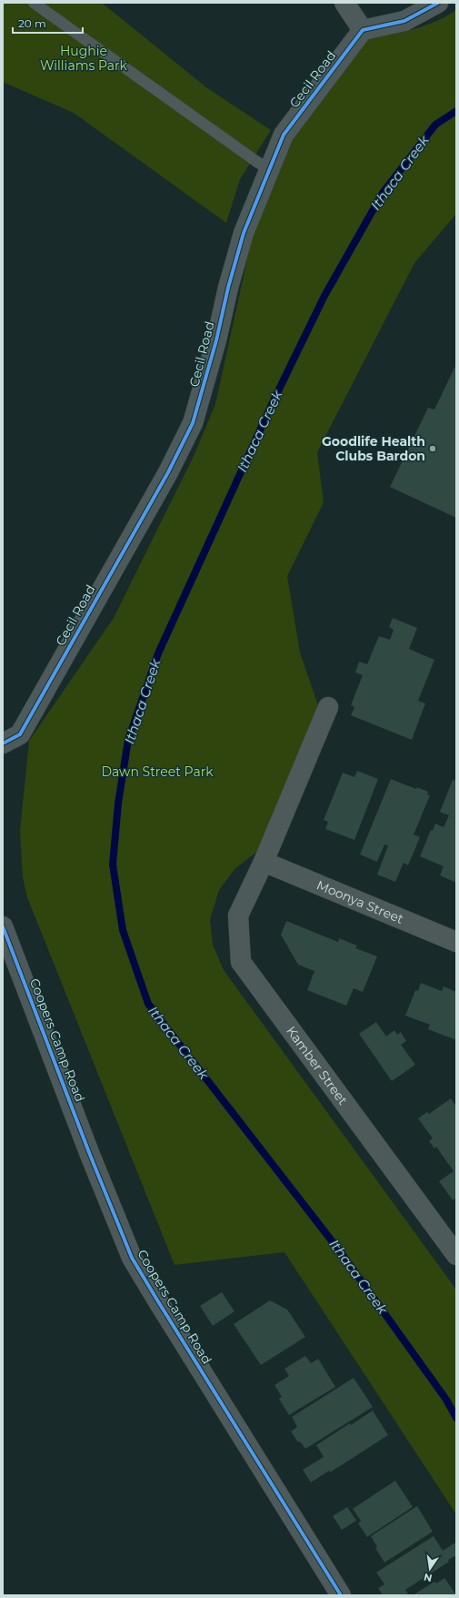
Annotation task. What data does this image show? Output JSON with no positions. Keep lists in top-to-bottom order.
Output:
{
  "streets": {
    "street": [
      "Cecil Road",
      "Moonya Street",
      "Coopers Camp Road",
      "Kamber Street"
    ]
  },
  "crossings": [
    ["Moonya Street", "Kamber Street"]
  ],
  "water": ["Ithaca Creek"],
  "parks": ["Hughie Williams Park", "Dawn Street Park"],
  "places": ["Goodlife Health Clubs Bardon"],
  "scale_bar": "20 m",
  "north": "bottom"
}
